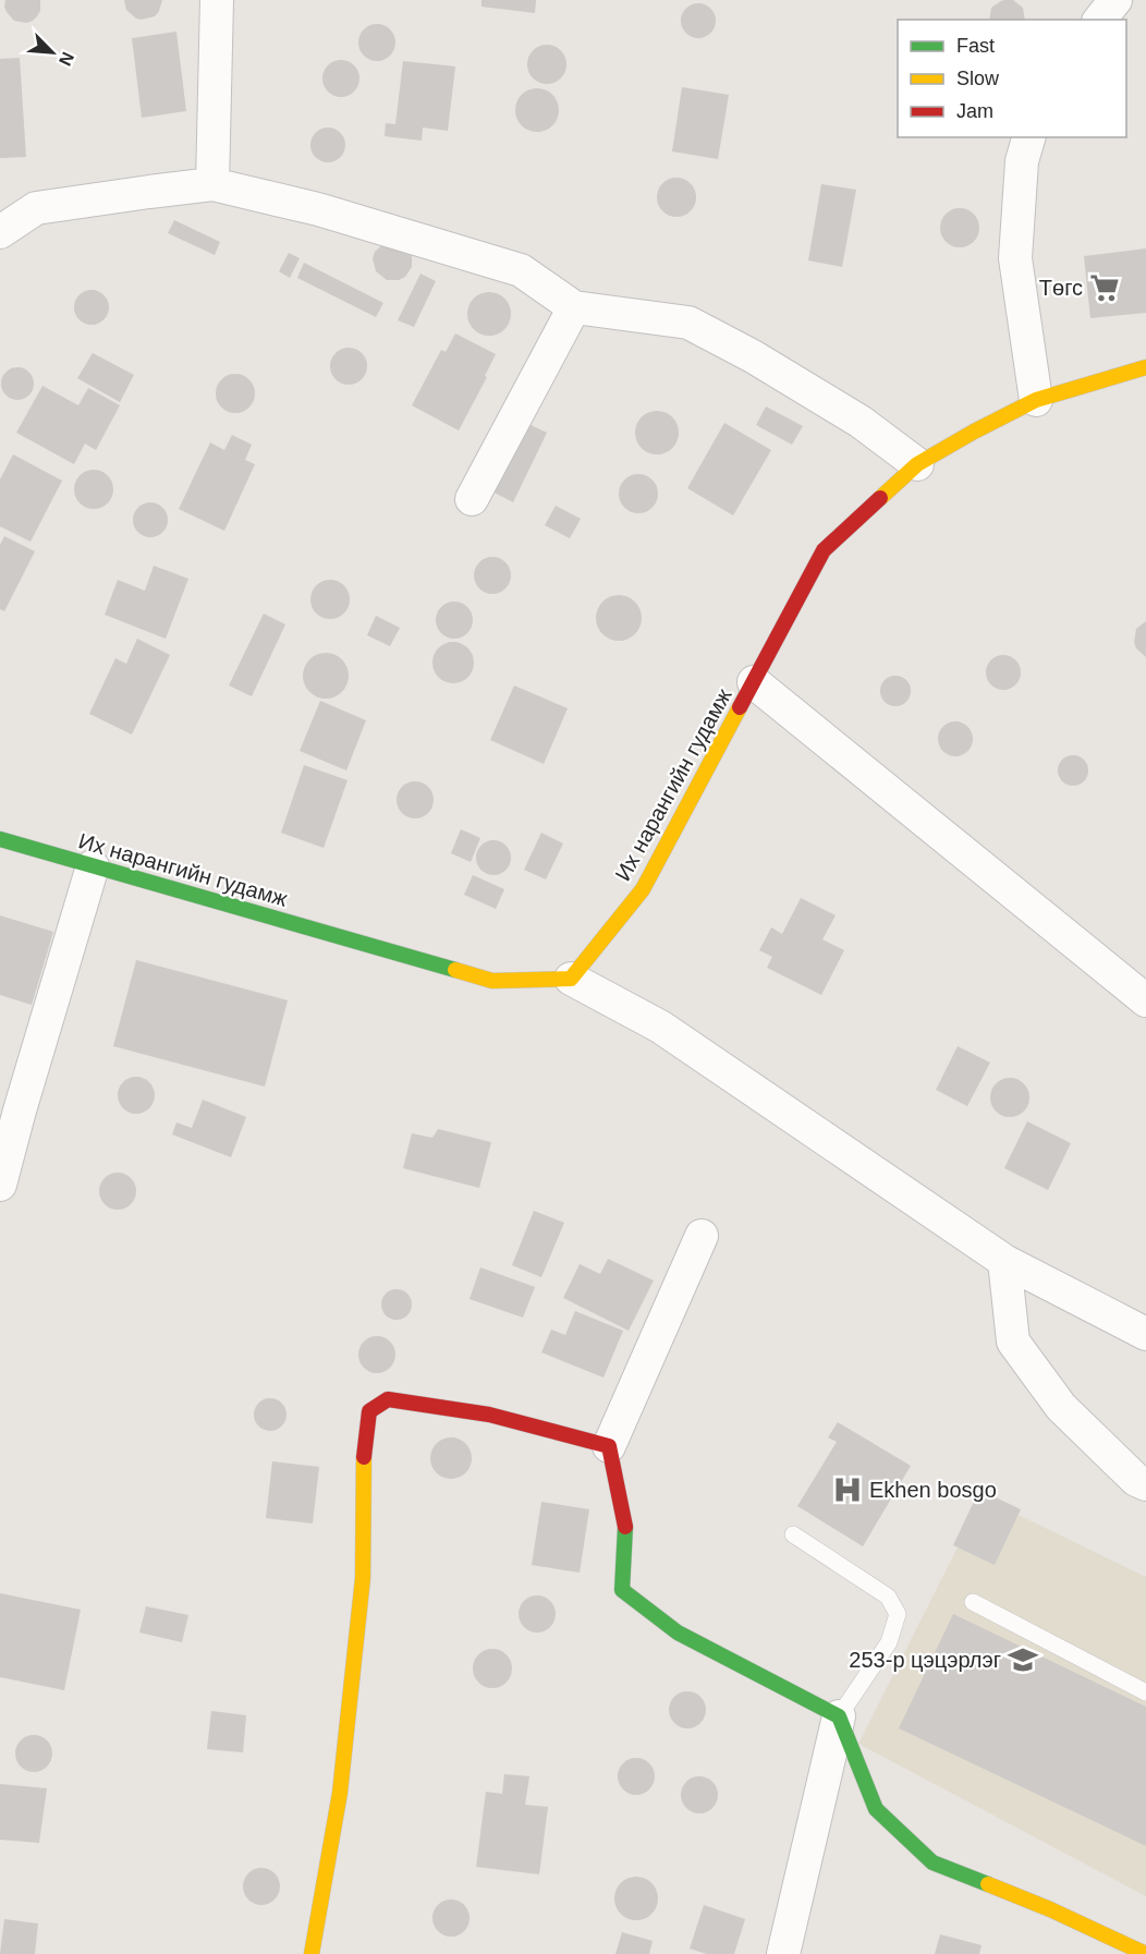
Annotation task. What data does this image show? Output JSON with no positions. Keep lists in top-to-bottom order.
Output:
{
  "streets": {
    "street": ["Их нарангийн гудамж"]
  },
  "places": {
    "supermarket": ["Төгс"],
    "hospital": ["Ekhen bosgo"],
    "school or university": ["253-р цэцэрлэг"]
  },
  "legend": ["Fast", "Slow", "Jam"],
  "north": "bottom right"
}
